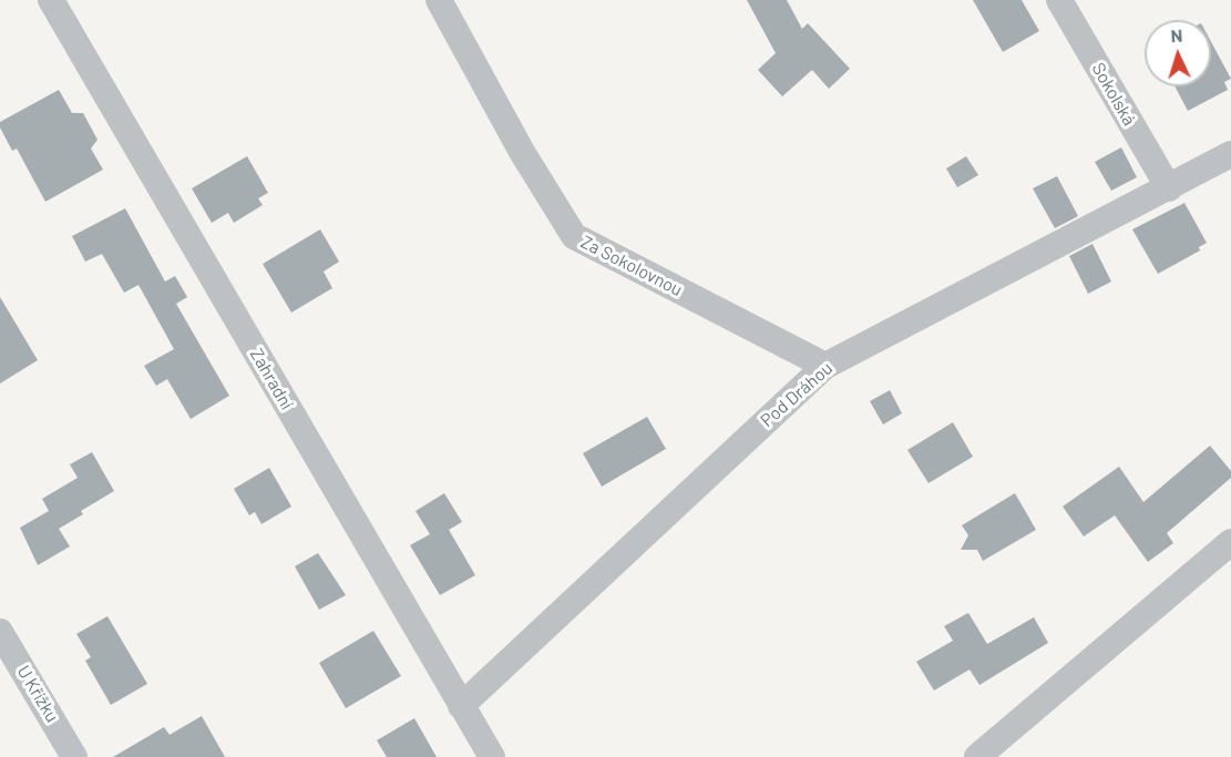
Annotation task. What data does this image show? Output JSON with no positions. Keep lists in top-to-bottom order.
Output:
{
  "streets": {
    "street": [
      "Sokolská",
      "Za Sokolovnou",
      "Zahradní",
      "Pod Dráhou",
      "U Křížku"
    ]
  },
  "crossings": [
    ["Sokolská", "Pod Dráhou"],
    ["Za Sokolovnou", "Pod Dráhou"],
    ["Zahradní", "Pod Dráhou"]
  ],
  "north": "top"
}
